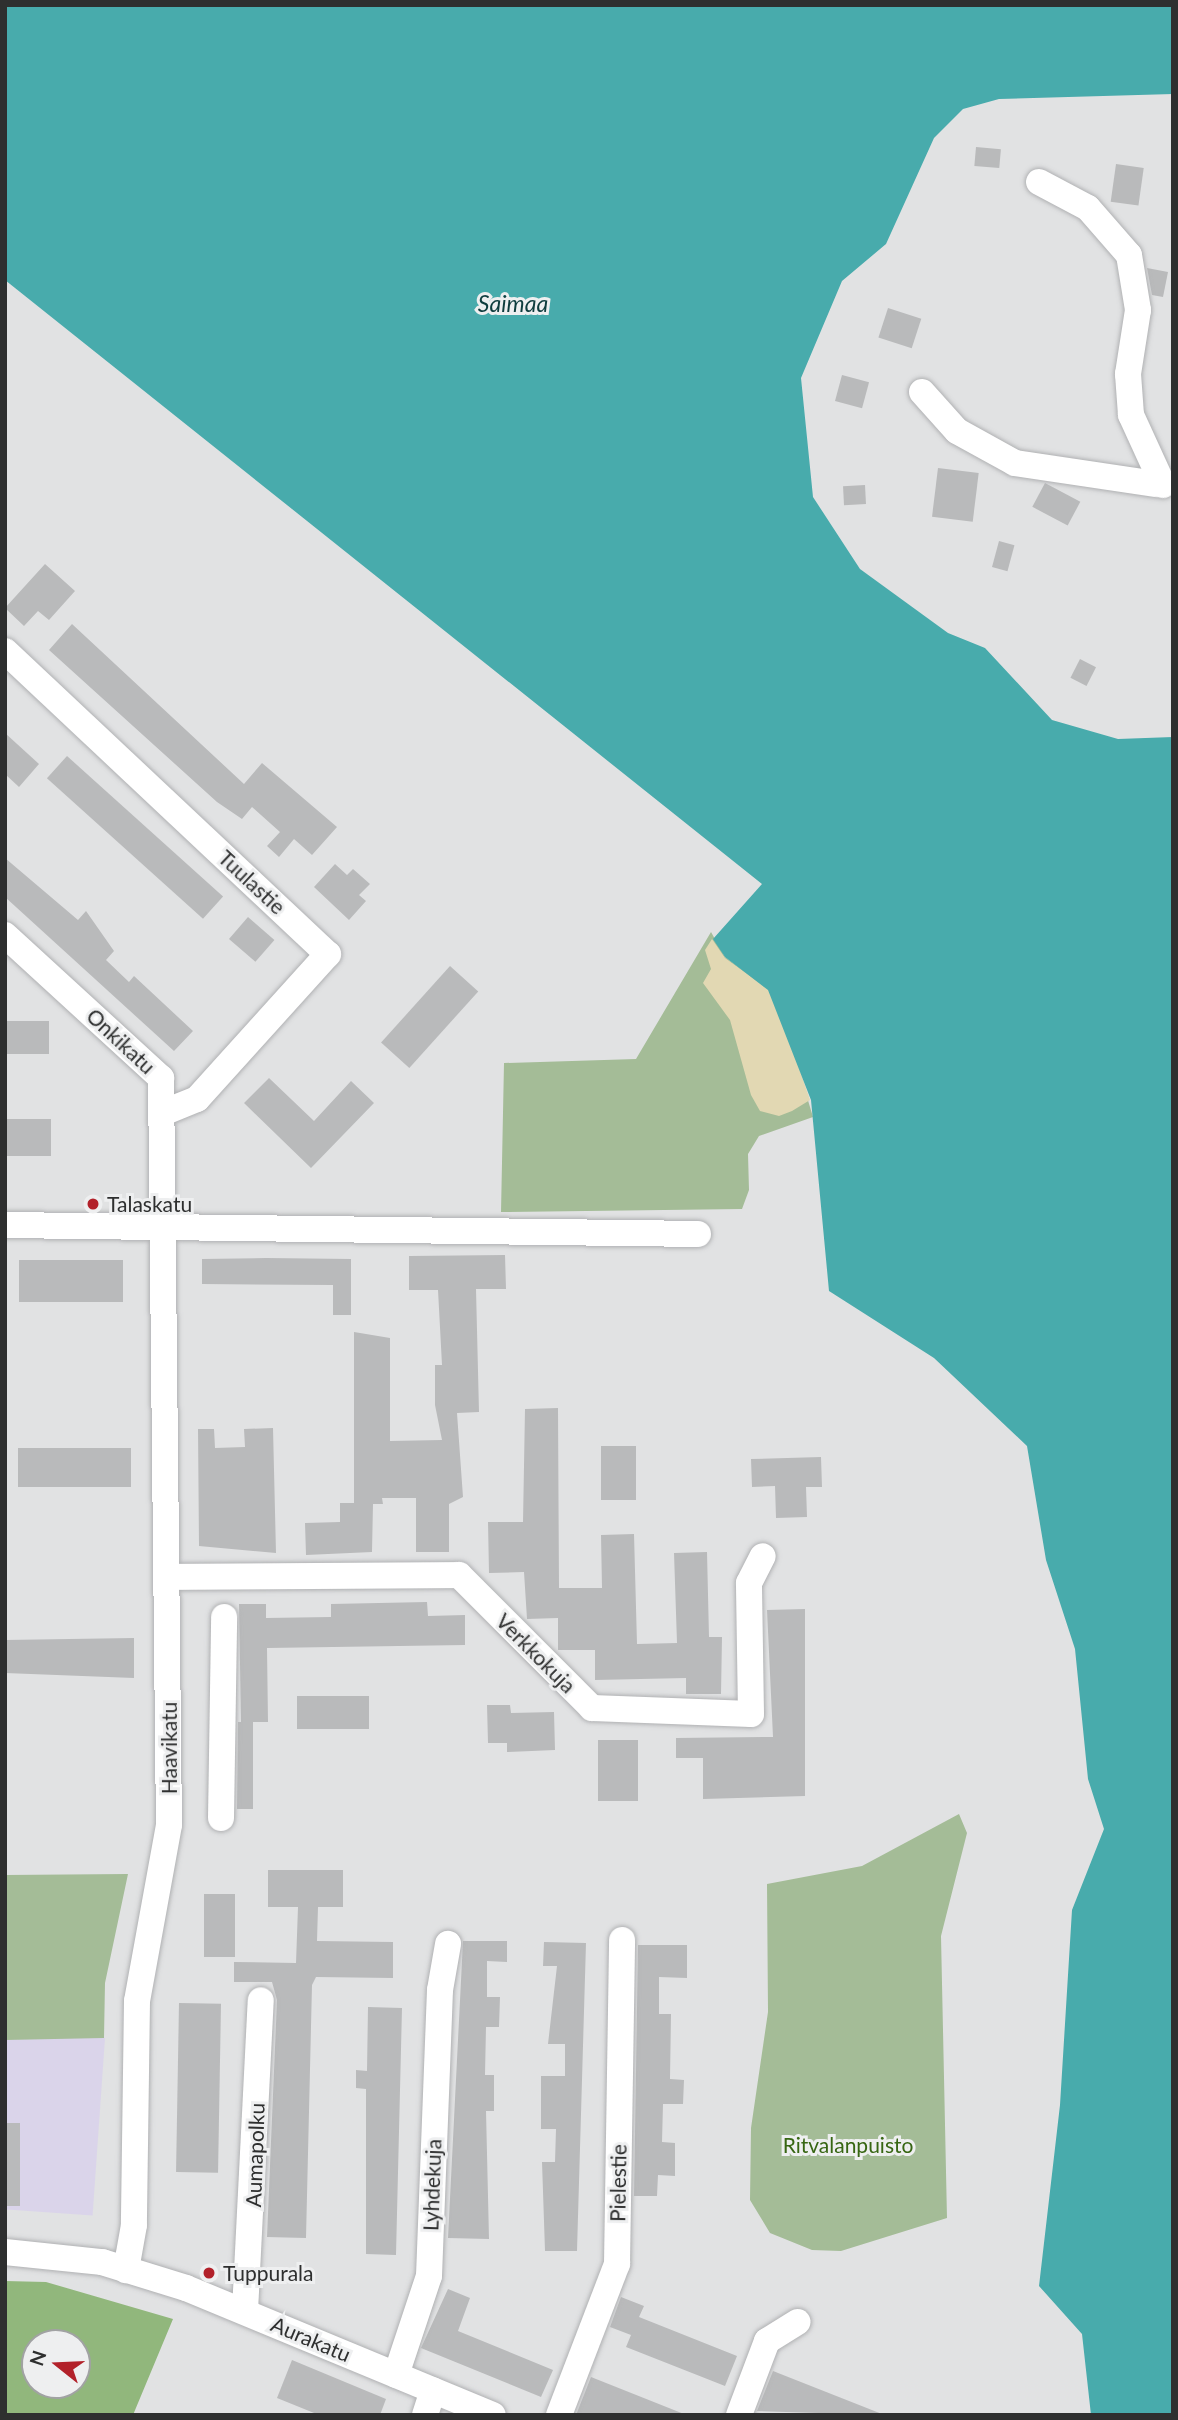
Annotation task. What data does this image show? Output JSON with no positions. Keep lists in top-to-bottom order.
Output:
{
  "streets": {
    "street": [
      "Tuulastie",
      "Onkikatu",
      "Verkkokuja",
      "Haavikatu",
      "Aumapolku",
      "Pielestie",
      "Lyhdekuja",
      "Aurakatu"
    ]
  },
  "crossings": [
    ["Tuulastie", "Onkikatu"],
    ["Onkikatu", "Haavikatu"],
    ["Verkkokuja", "Haavikatu"],
    ["Haavikatu", "Aurakatu"],
    ["Aumapolku", "Aurakatu"],
    ["Lyhdekuja", "Aurakatu"]
  ],
  "water": ["Saimaa"],
  "parks": ["Ritvalanpuisto"],
  "places": ["Talaskatu", "Tuppurala"],
  "north": "left"
}
